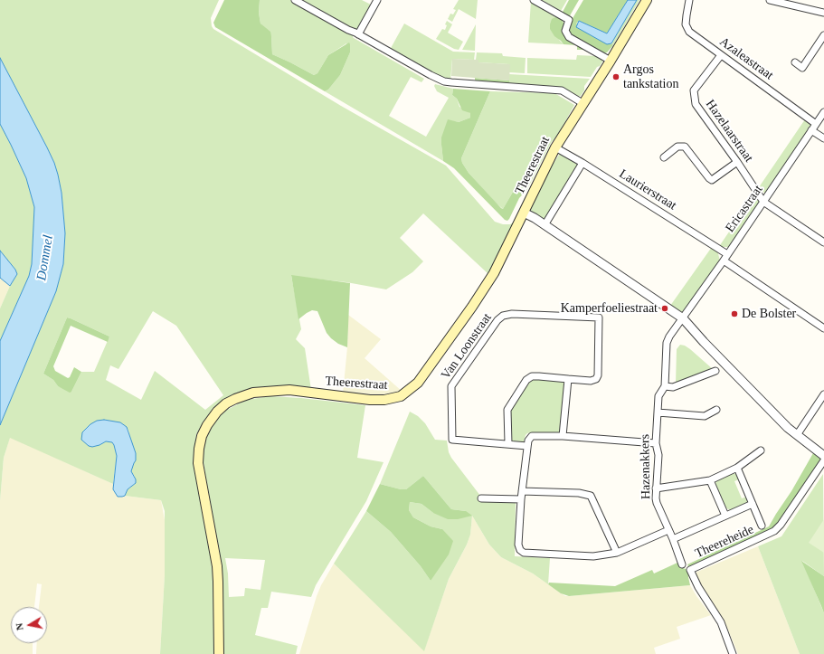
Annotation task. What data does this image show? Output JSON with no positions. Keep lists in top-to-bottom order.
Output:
{
  "streets": {
    "main road": ["Theerestraat"],
    "street": [
      "Azaleastraat",
      "Hazelaarstraat",
      "Laurierstraat",
      "Ericastraat",
      "Van Loonstraat",
      "Hazenakkers",
      "Theereheide"
    ]
  },
  "crossings": [
    ["Azaleastraat", "Hazelaarstraat"],
    ["Azaleastraat", "Ericastraat"],
    ["Hazelaarstraat", "Ericastraat"],
    ["Theerestraat", "Laurierstraat"],
    ["Laurierstraat", "Ericastraat"],
    ["Ericastraat", "Hazenakkers"]
  ],
  "water": ["Dommel"],
  "places": ["Argos tankstation", "Kamperfoeliestraat", "De Bolster"],
  "north": "left"
}
